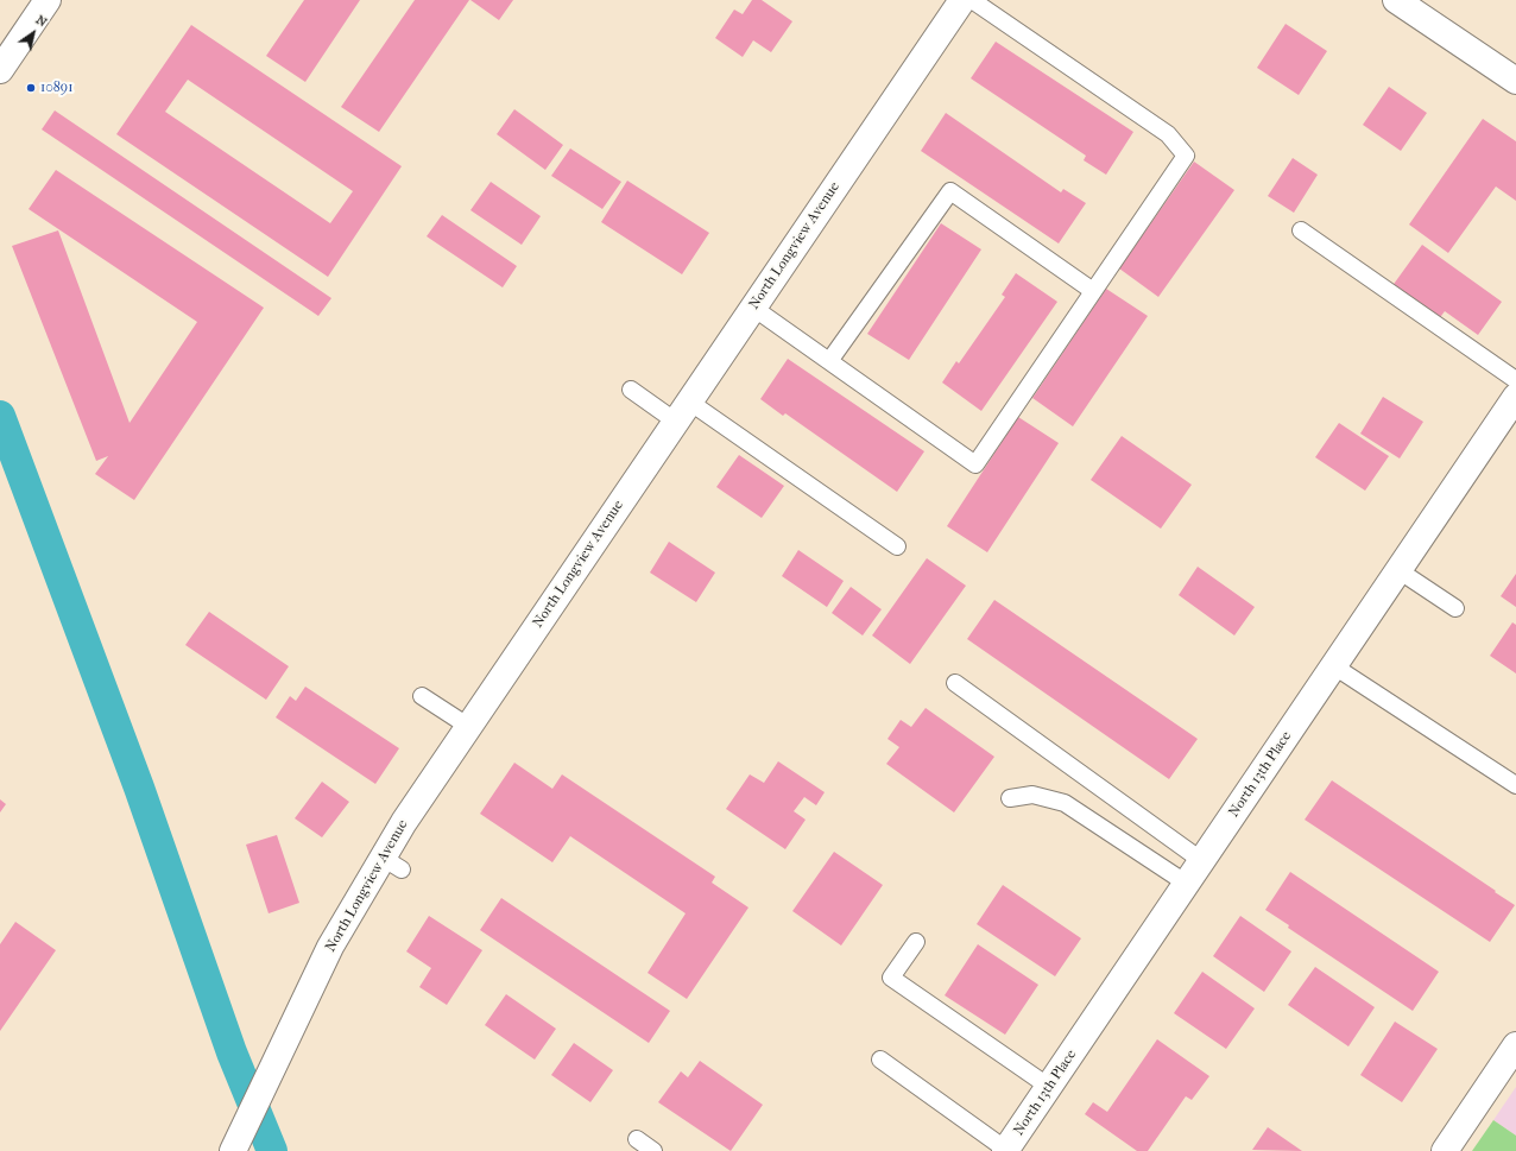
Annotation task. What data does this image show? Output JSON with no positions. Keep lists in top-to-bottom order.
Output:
{
  "streets": {
    "street": ["North Longview Avenue", "North 13th Place"]
  },
  "places": ["10891"],
  "north": "top right"
}
